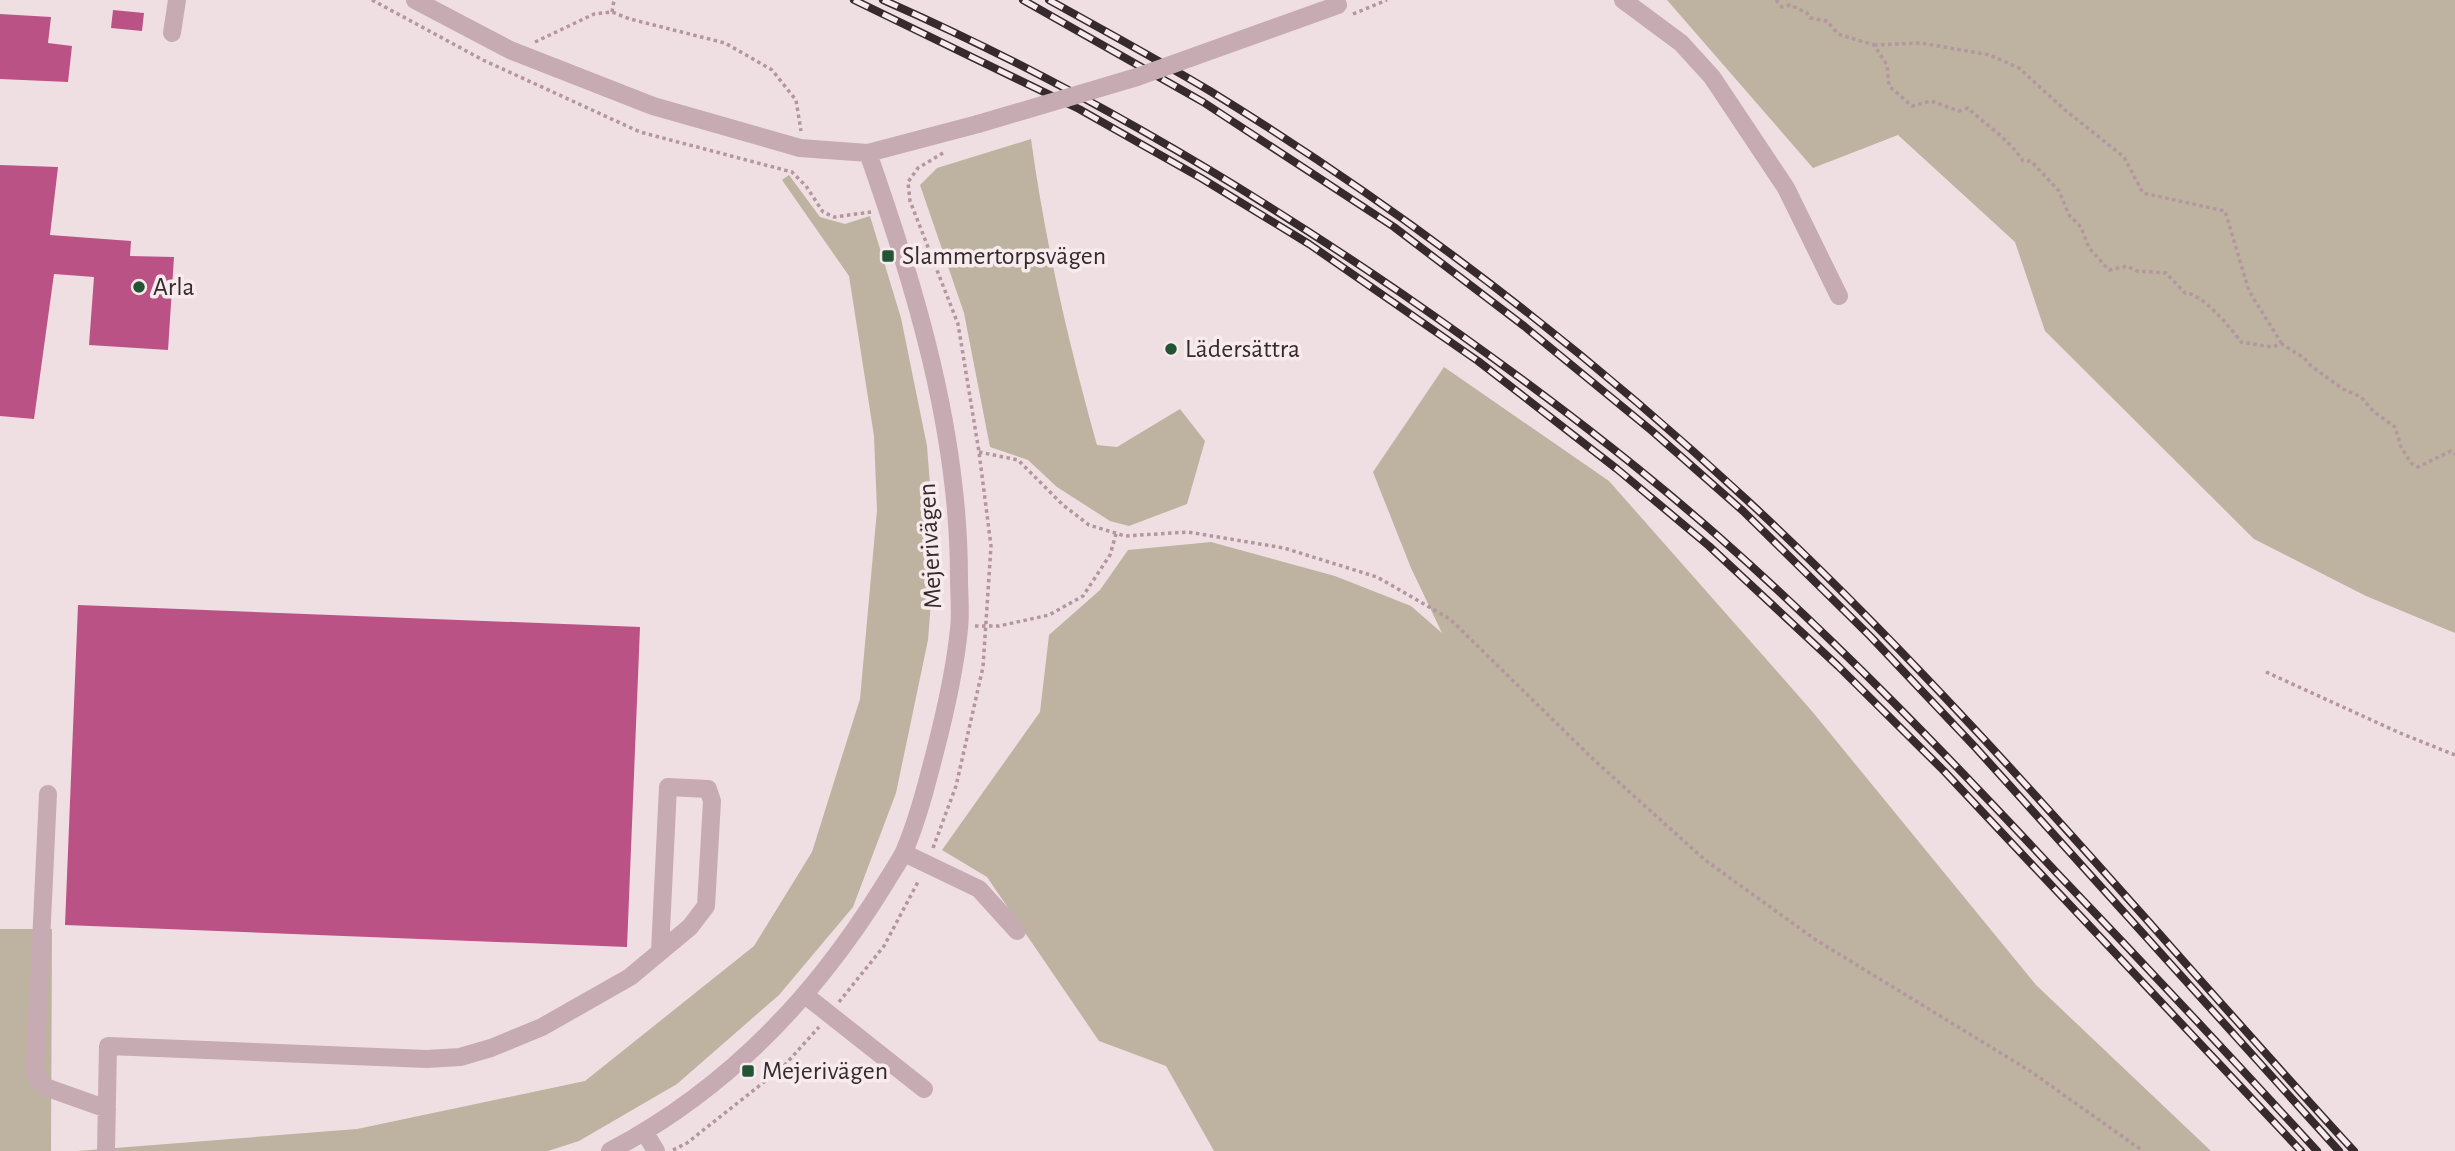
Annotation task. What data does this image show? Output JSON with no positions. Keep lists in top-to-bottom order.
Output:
{
  "streets": {
    "street": ["Mejerivägen"]
  },
  "places": {
    "transit": ["Slammertorpsvägen", "Mejerivägen"],
    "other": ["Arla", "Lädersättra"]
  }
}
